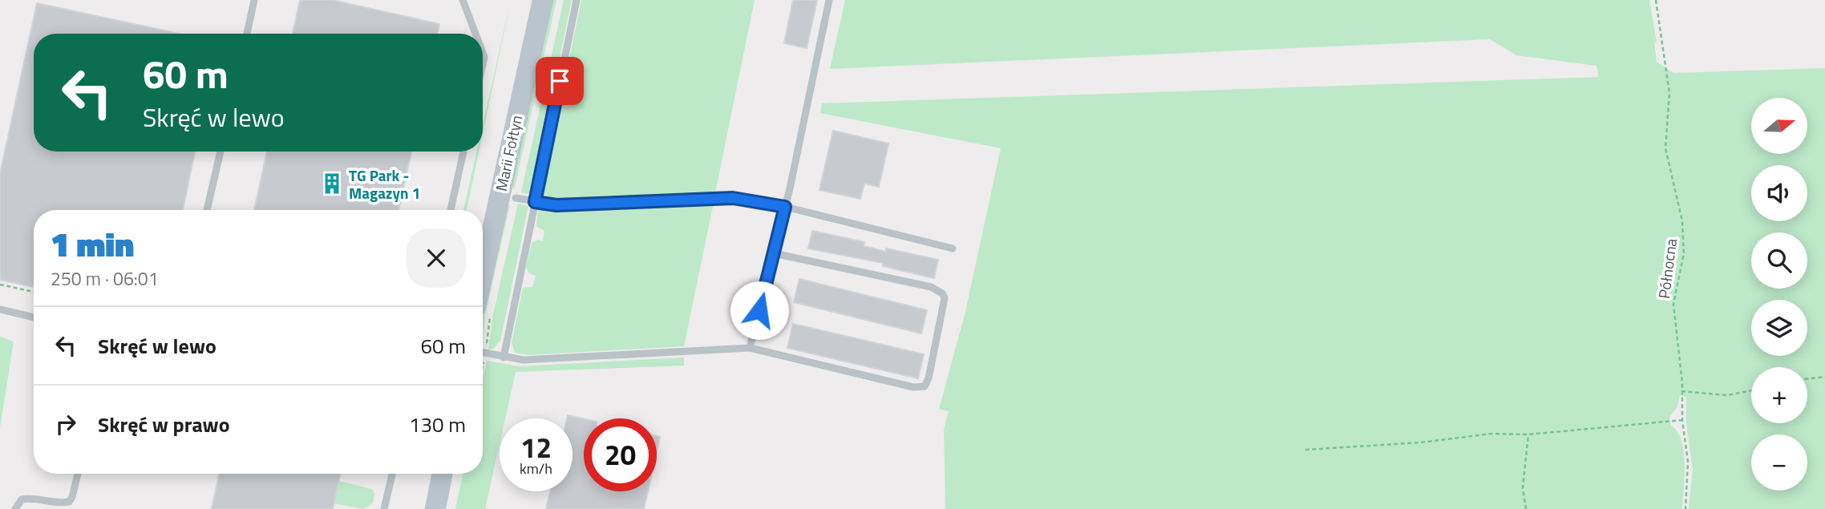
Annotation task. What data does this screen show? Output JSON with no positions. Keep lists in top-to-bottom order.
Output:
{
  "streets": {
    "street": ["Marii Fołtyn"],
    "path": ["Północna"]
  },
  "places": {
    "building": ["TG Park - Magazyn 1"]
  },
  "north": "right",
  "page": {
    "turn": ["60 m", "Skręć w lewo"],
    "map_buttons": ["+", "−"],
    "heading": ["1 min", "250 m · 06:01"],
    "list": [
      {
        "name": "Skręć w lewo",
        "value": "60 m"
      },
      {
        "name": "Skręć w prawo",
        "value": "130 m"
      }
    ],
    "speed": "12 km/h",
    "limit": "20"
  }
}
